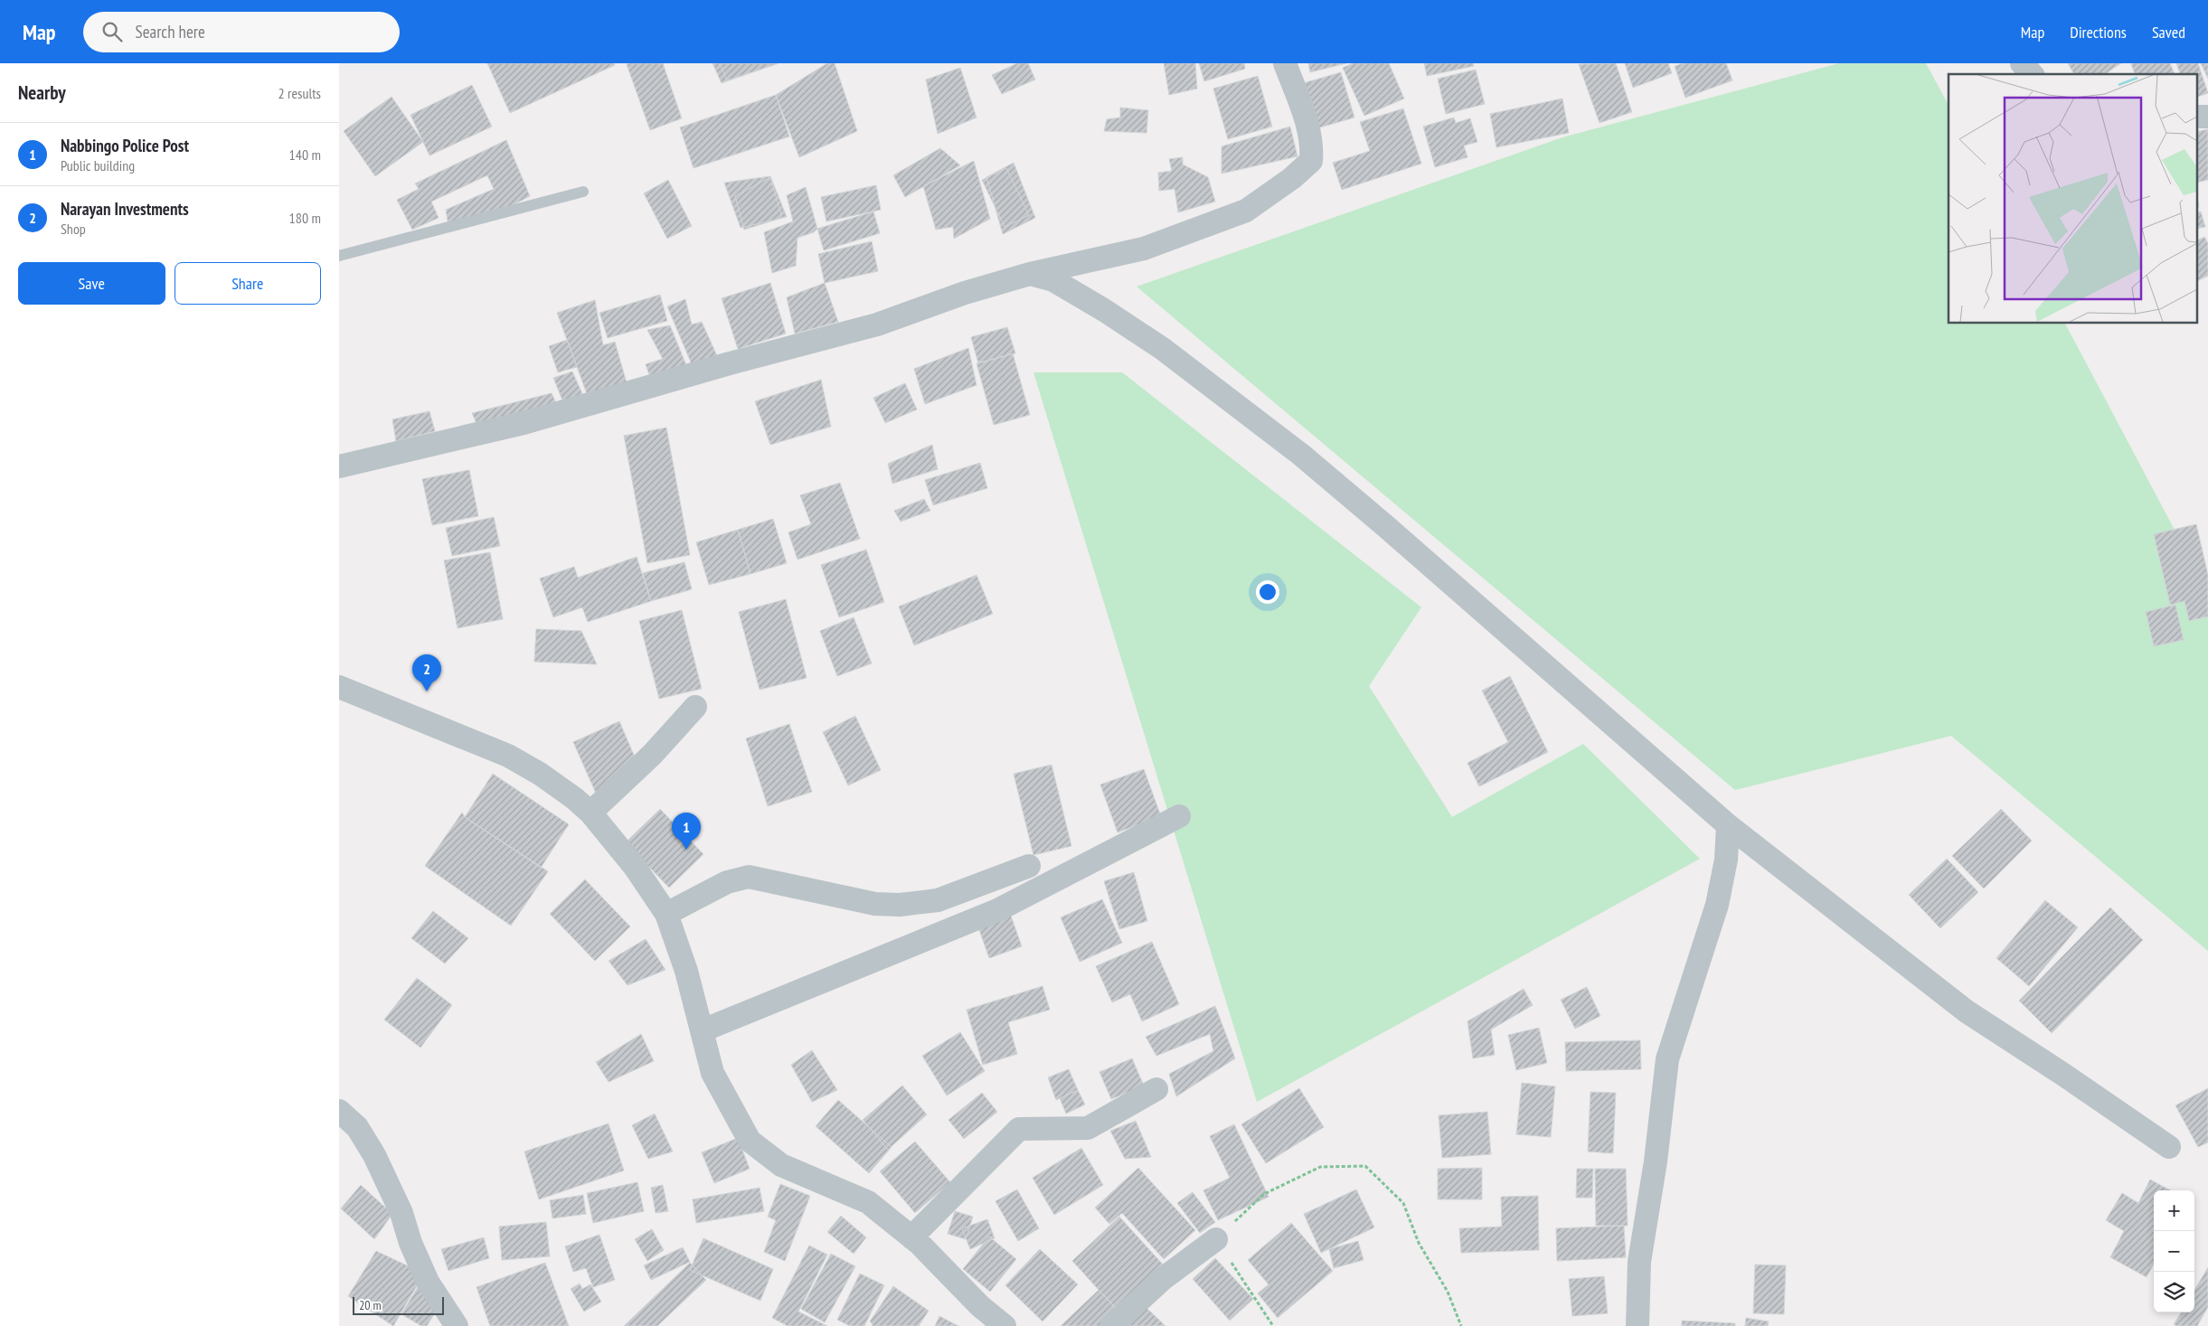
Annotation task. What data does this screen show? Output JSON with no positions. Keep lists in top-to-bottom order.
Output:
{
  "scale_bar": "20 m",
  "page": {
    "header": "Map",
    "search": "Search here",
    "nav": ["Map", "Directions", "Saved"],
    "heading": ["Nearby", "2 results"],
    "list": [
      {
        "mark": "1",
        "name": "Nabbingo Police Post",
        "note": "Public building",
        "value": "140 m"
      },
      {
        "mark": "2",
        "name": "Narayan Investments",
        "note": "Shop",
        "value": "180 m"
      }
    ],
    "buttons": ["Save", "Share"],
    "pins": ["2", "1"],
    "map_buttons": ["+", "−"],
    "scale": "20 m"
  }
}
